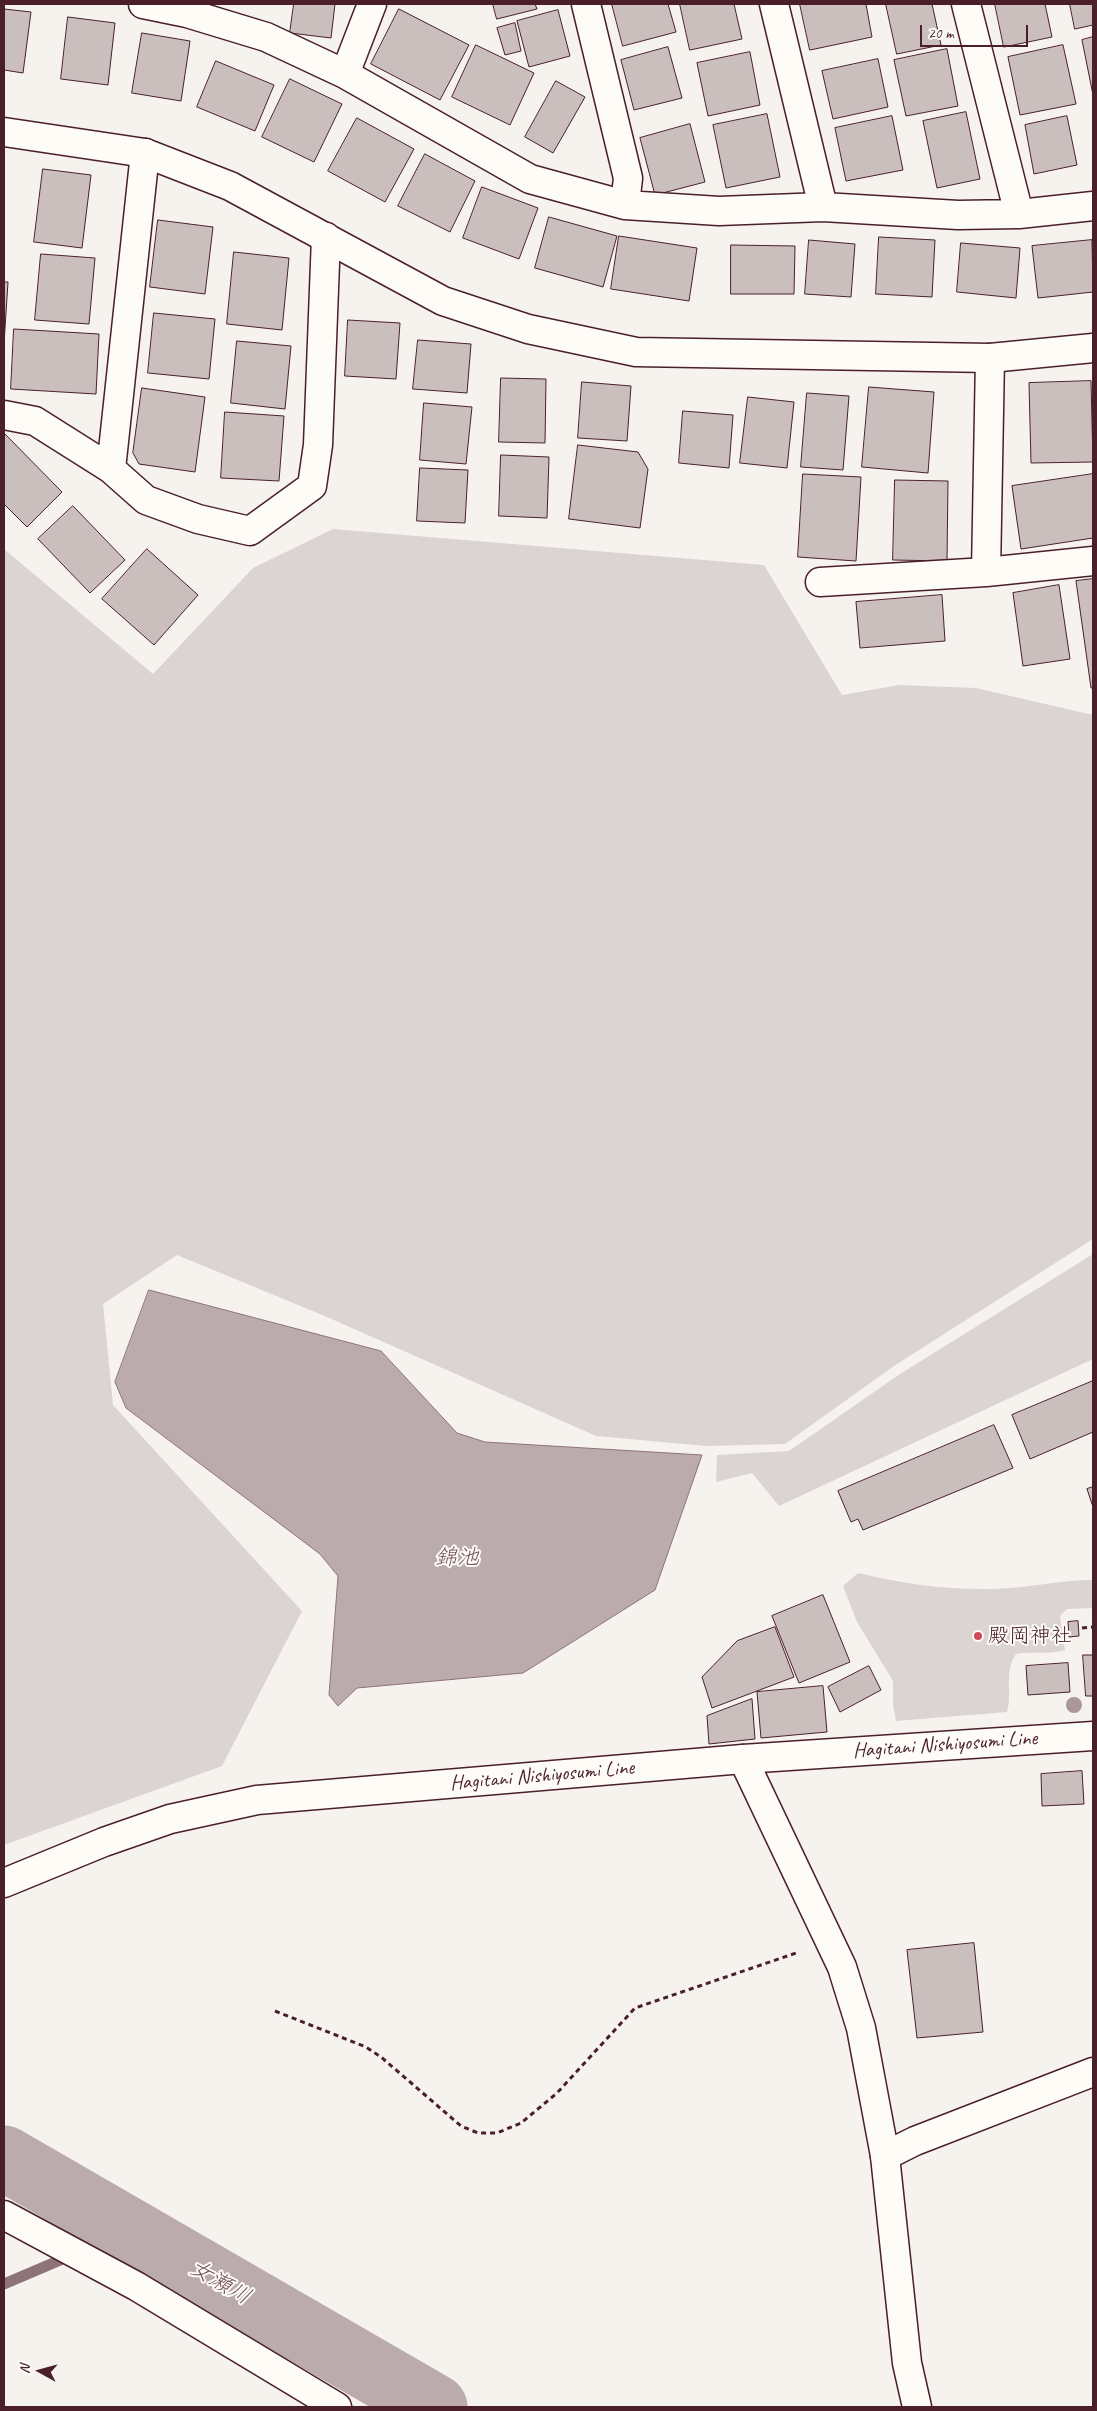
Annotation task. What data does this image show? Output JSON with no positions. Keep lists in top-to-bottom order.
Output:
{
  "streets": {
    "street": ["Hagitani Nishiyosumi Line"]
  },
  "water": ["錦池", "女瀬川"],
  "places": ["殿岡神社"],
  "scale_bar": "20 m",
  "north": "left"
}
